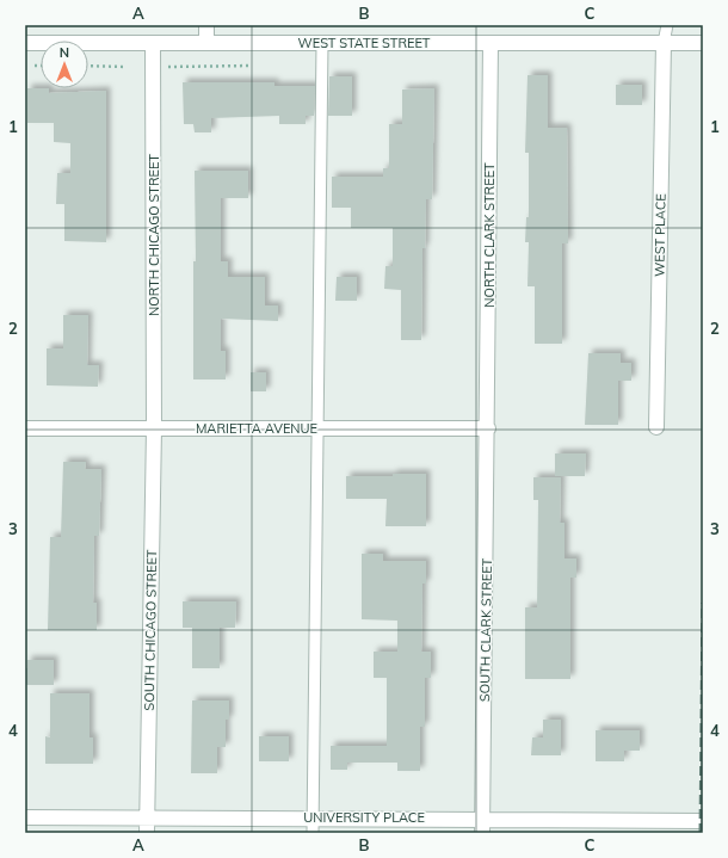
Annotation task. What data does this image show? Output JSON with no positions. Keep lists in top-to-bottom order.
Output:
{
  "streets": {
    "street": [
      "WEST STATE STREET",
      "NORTH CHICAGO STREET",
      "NORTH CLARK STREET",
      "WEST PLACE",
      "MARIETTA AVENUE",
      "SOUTH CHICAGO STREET",
      "SOUTH CLARK STREET",
      "UNIVERSITY PLACE"
    ]
  },
  "crossings": [
    ["WEST STATE STREET", "NORTH CHICAGO STREET"],
    ["WEST STATE STREET", "NORTH CLARK STREET"],
    ["WEST STATE STREET", "WEST PLACE"],
    ["NORTH CHICAGO STREET", "MARIETTA AVENUE"],
    ["NORTH CHICAGO STREET", "SOUTH CHICAGO STREET"],
    ["NORTH CLARK STREET", "MARIETTA AVENUE"],
    ["NORTH CLARK STREET", "SOUTH CLARK STREET"],
    ["MARIETTA AVENUE", "SOUTH CHICAGO STREET"],
    ["MARIETTA AVENUE", "SOUTH CLARK STREET"],
    ["SOUTH CHICAGO STREET", "UNIVERSITY PLACE"],
    ["SOUTH CLARK STREET", "UNIVERSITY PLACE"]
  ],
  "north": "top",
  "grid": {
    "columns": ["A", "B", "C"],
    "rows": [
      "1",
      "2",
      "3",
      "4"
    ]
  }
}
